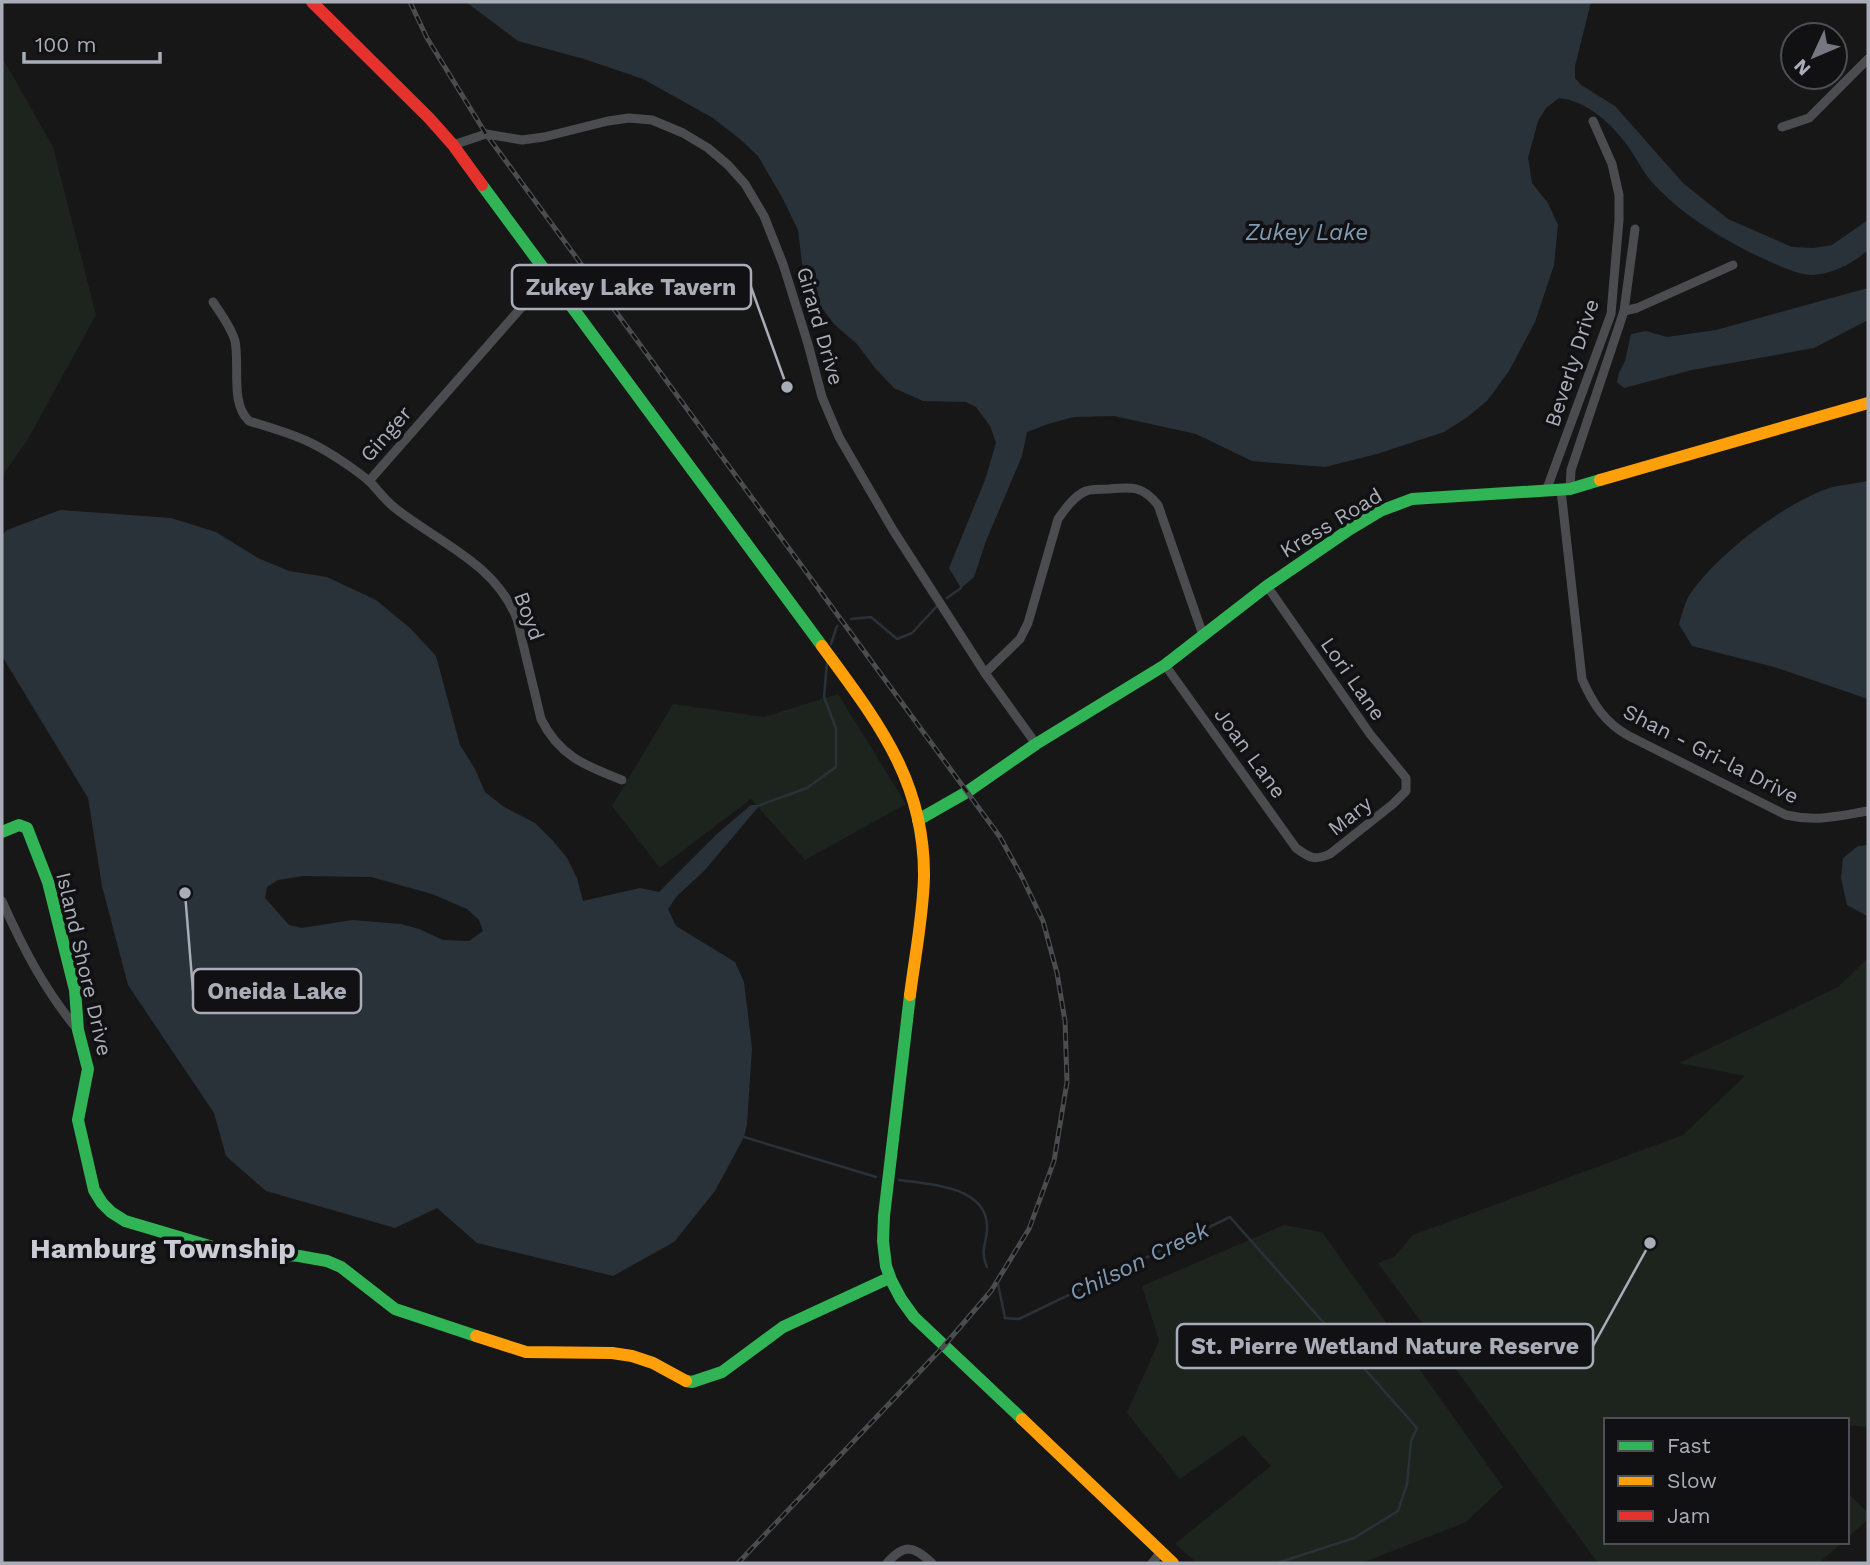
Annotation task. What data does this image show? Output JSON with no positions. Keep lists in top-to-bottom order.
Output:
{
  "streets": {
    "street": [
      "Girard Drive",
      "Beverly Drive",
      "Ginger",
      "Kress Road",
      "Boyd",
      "Lori Lane",
      "Joan Lane",
      "Shan - Gri-la Drive",
      "Mary",
      "Island Shore Drive"
    ]
  },
  "crossings": [
    ["Girard Drive", "Kress Road"],
    ["Beverly Drive", "Kress Road"],
    ["Ginger", "Boyd"],
    ["Kress Road", "Lori Lane"],
    ["Kress Road", "Joan Lane"],
    ["Kress Road", "Shan - Gri-la Drive"],
    ["Lori Lane", "Mary"],
    ["Joan Lane", "Mary"]
  ],
  "districts": ["Hamburg Township"],
  "water": ["Zukey Lake", "Chilson Creek"],
  "places": ["Zukey Lake Tavern", "Oneida Lake", "St. Pierre Wetland Nature Reserve"],
  "legend": ["Fast", "Slow", "Jam"],
  "scale_bar": "100 m",
  "north": "bottom left"
}
